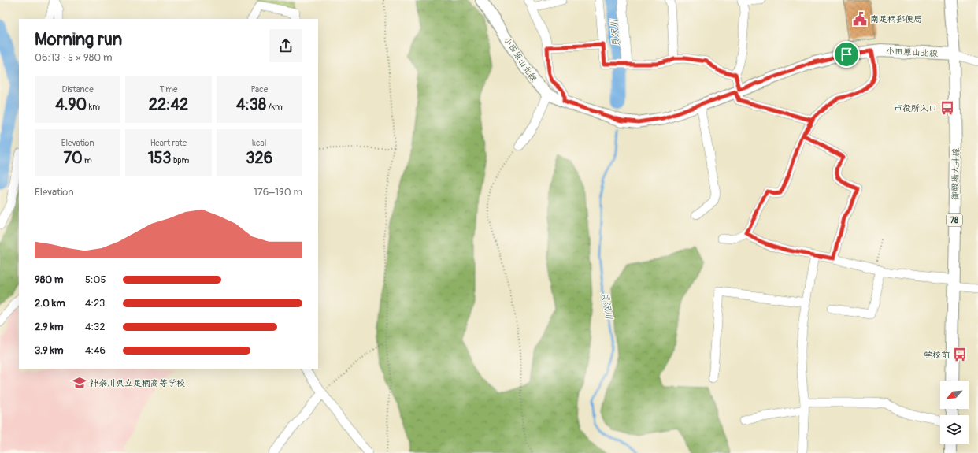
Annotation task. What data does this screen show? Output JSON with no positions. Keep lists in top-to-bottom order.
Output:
{
  "streets": {
    "main road": ["小田原山北線", "御殿場大井線", "78"]
  },
  "crossings": [
    ["小田原山北線", "御殿場大井線"]
  ],
  "water": ["貝沢川"],
  "places": {
    "public building": ["南足柄郵便局"],
    "bus stop": ["市役所入口", "学校前"],
    "school or university": ["神奈川県立足柄高等学校"]
  },
  "north": "bottom left",
  "page": {
    "heading": ["Morning run", "06:13 · 5 × 980 m"],
    "stats": [
      ["Distance", "4.90 km"],
      ["Time", "22:42"],
      ["Pace", "4:38 /km"],
      ["Elevation", "70 m"],
      ["Heart rate", "153 bpm"],
      ["kcal", "326"]
    ],
    "chart": ["Elevation", "176–190 m"],
    "list": [
      {
        "name": "980 m",
        "note": "5:05"
      },
      {
        "name": "2.0 km",
        "note": "4:23"
      },
      {
        "name": "2.9 km",
        "note": "4:32"
      },
      {
        "name": "3.9 km",
        "note": "4:46"
      }
    ]
  }
}
